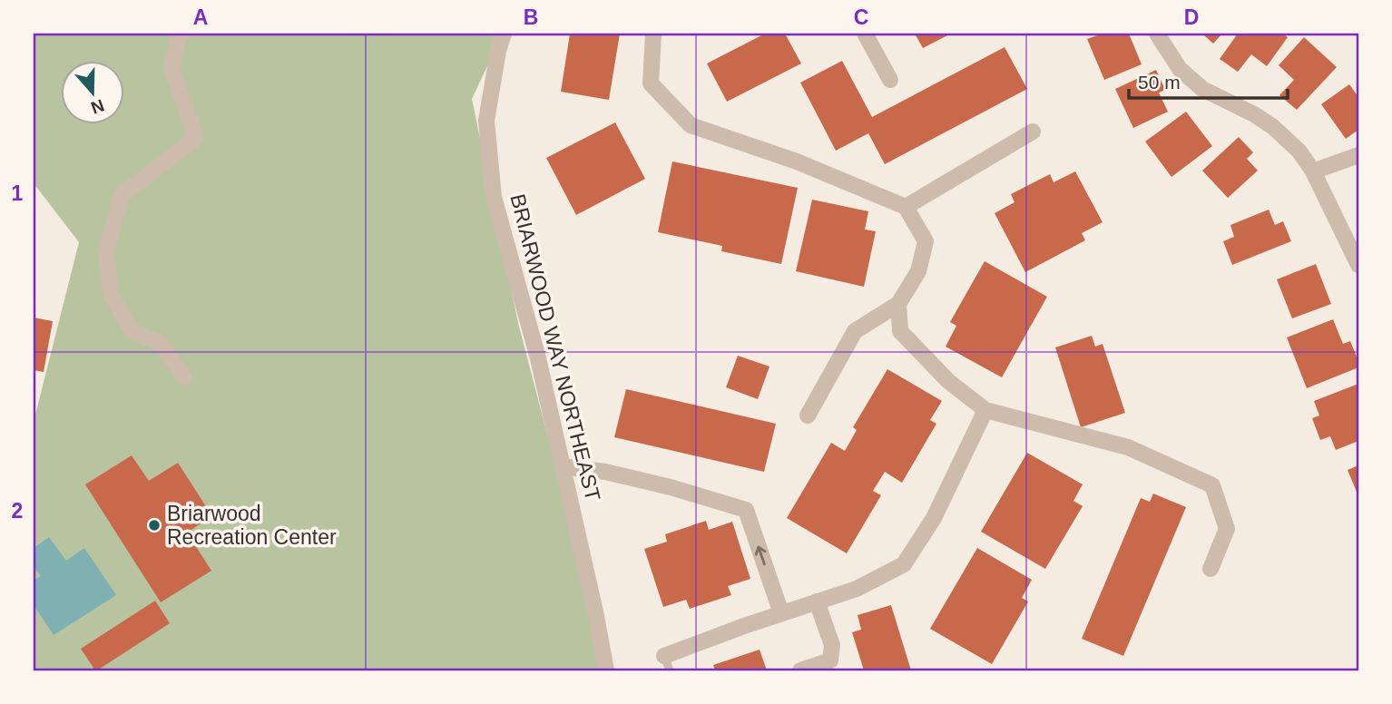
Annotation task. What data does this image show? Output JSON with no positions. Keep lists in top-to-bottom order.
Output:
{
  "streets": {
    "street": ["BRIARWOOD WAY NORTHEAST"]
  },
  "places": ["Briarwood Recreation Center"],
  "scale_bar": "50 m",
  "north": "bottom",
  "grid": {
    "columns": [
      "A",
      "B",
      "C",
      "D"
    ],
    "rows": ["1", "2"]
  }
}
